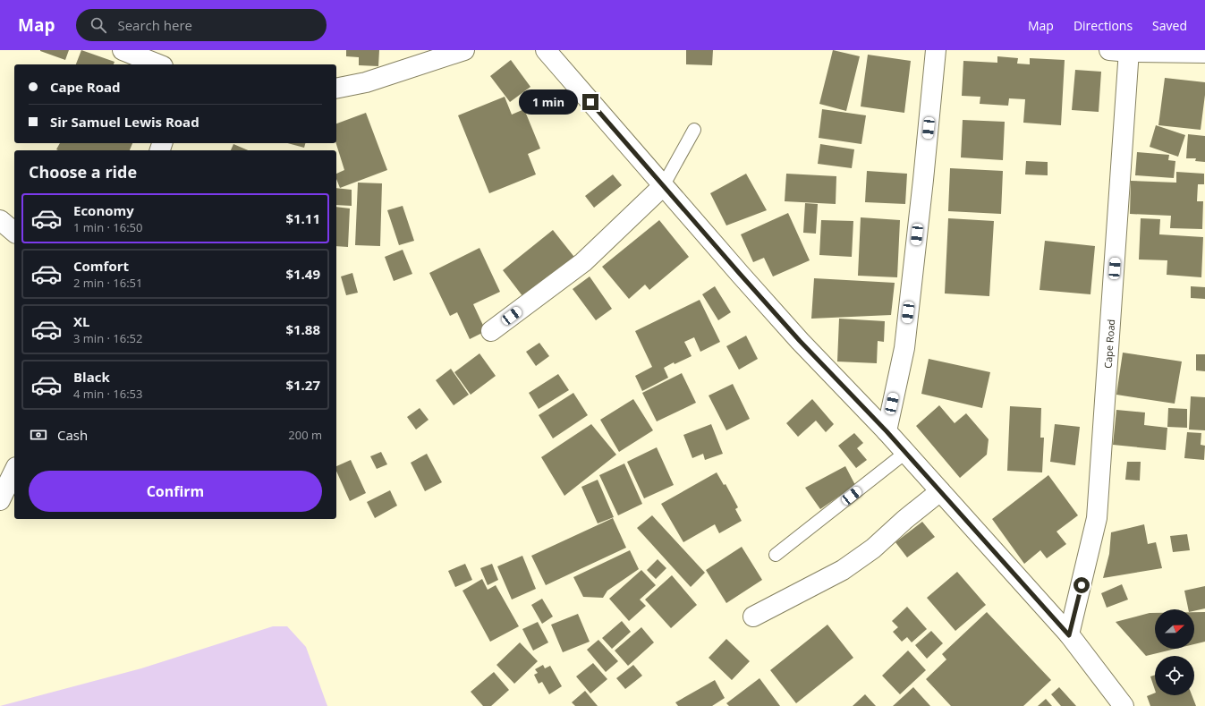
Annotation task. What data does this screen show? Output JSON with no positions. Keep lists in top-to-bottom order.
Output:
{
  "streets": {
    "street": ["Cape Road"]
  },
  "north": "right",
  "page": {
    "header": "Map",
    "search": "Search here",
    "nav": ["Map", "Directions", "Saved"],
    "banner": ["Cape Road", "Sir Samuel Lewis Road"],
    "bubble": "1 min",
    "heading": "Choose a ride",
    "list": [
      {
        "name": "Economy",
        "note": "1 min · 16:50",
        "value": "$1.11"
      },
      {
        "name": "Comfort",
        "note": "2 min · 16:51",
        "value": "$1.49"
      },
      {
        "name": "XL",
        "note": "3 min · 16:52",
        "value": "$1.88"
      },
      {
        "name": "Black",
        "note": "4 min · 16:53",
        "value": "$1.27"
      }
    ],
    "pay": ["Cash", "200 m"],
    "buttons": "Confirm"
  }
}
